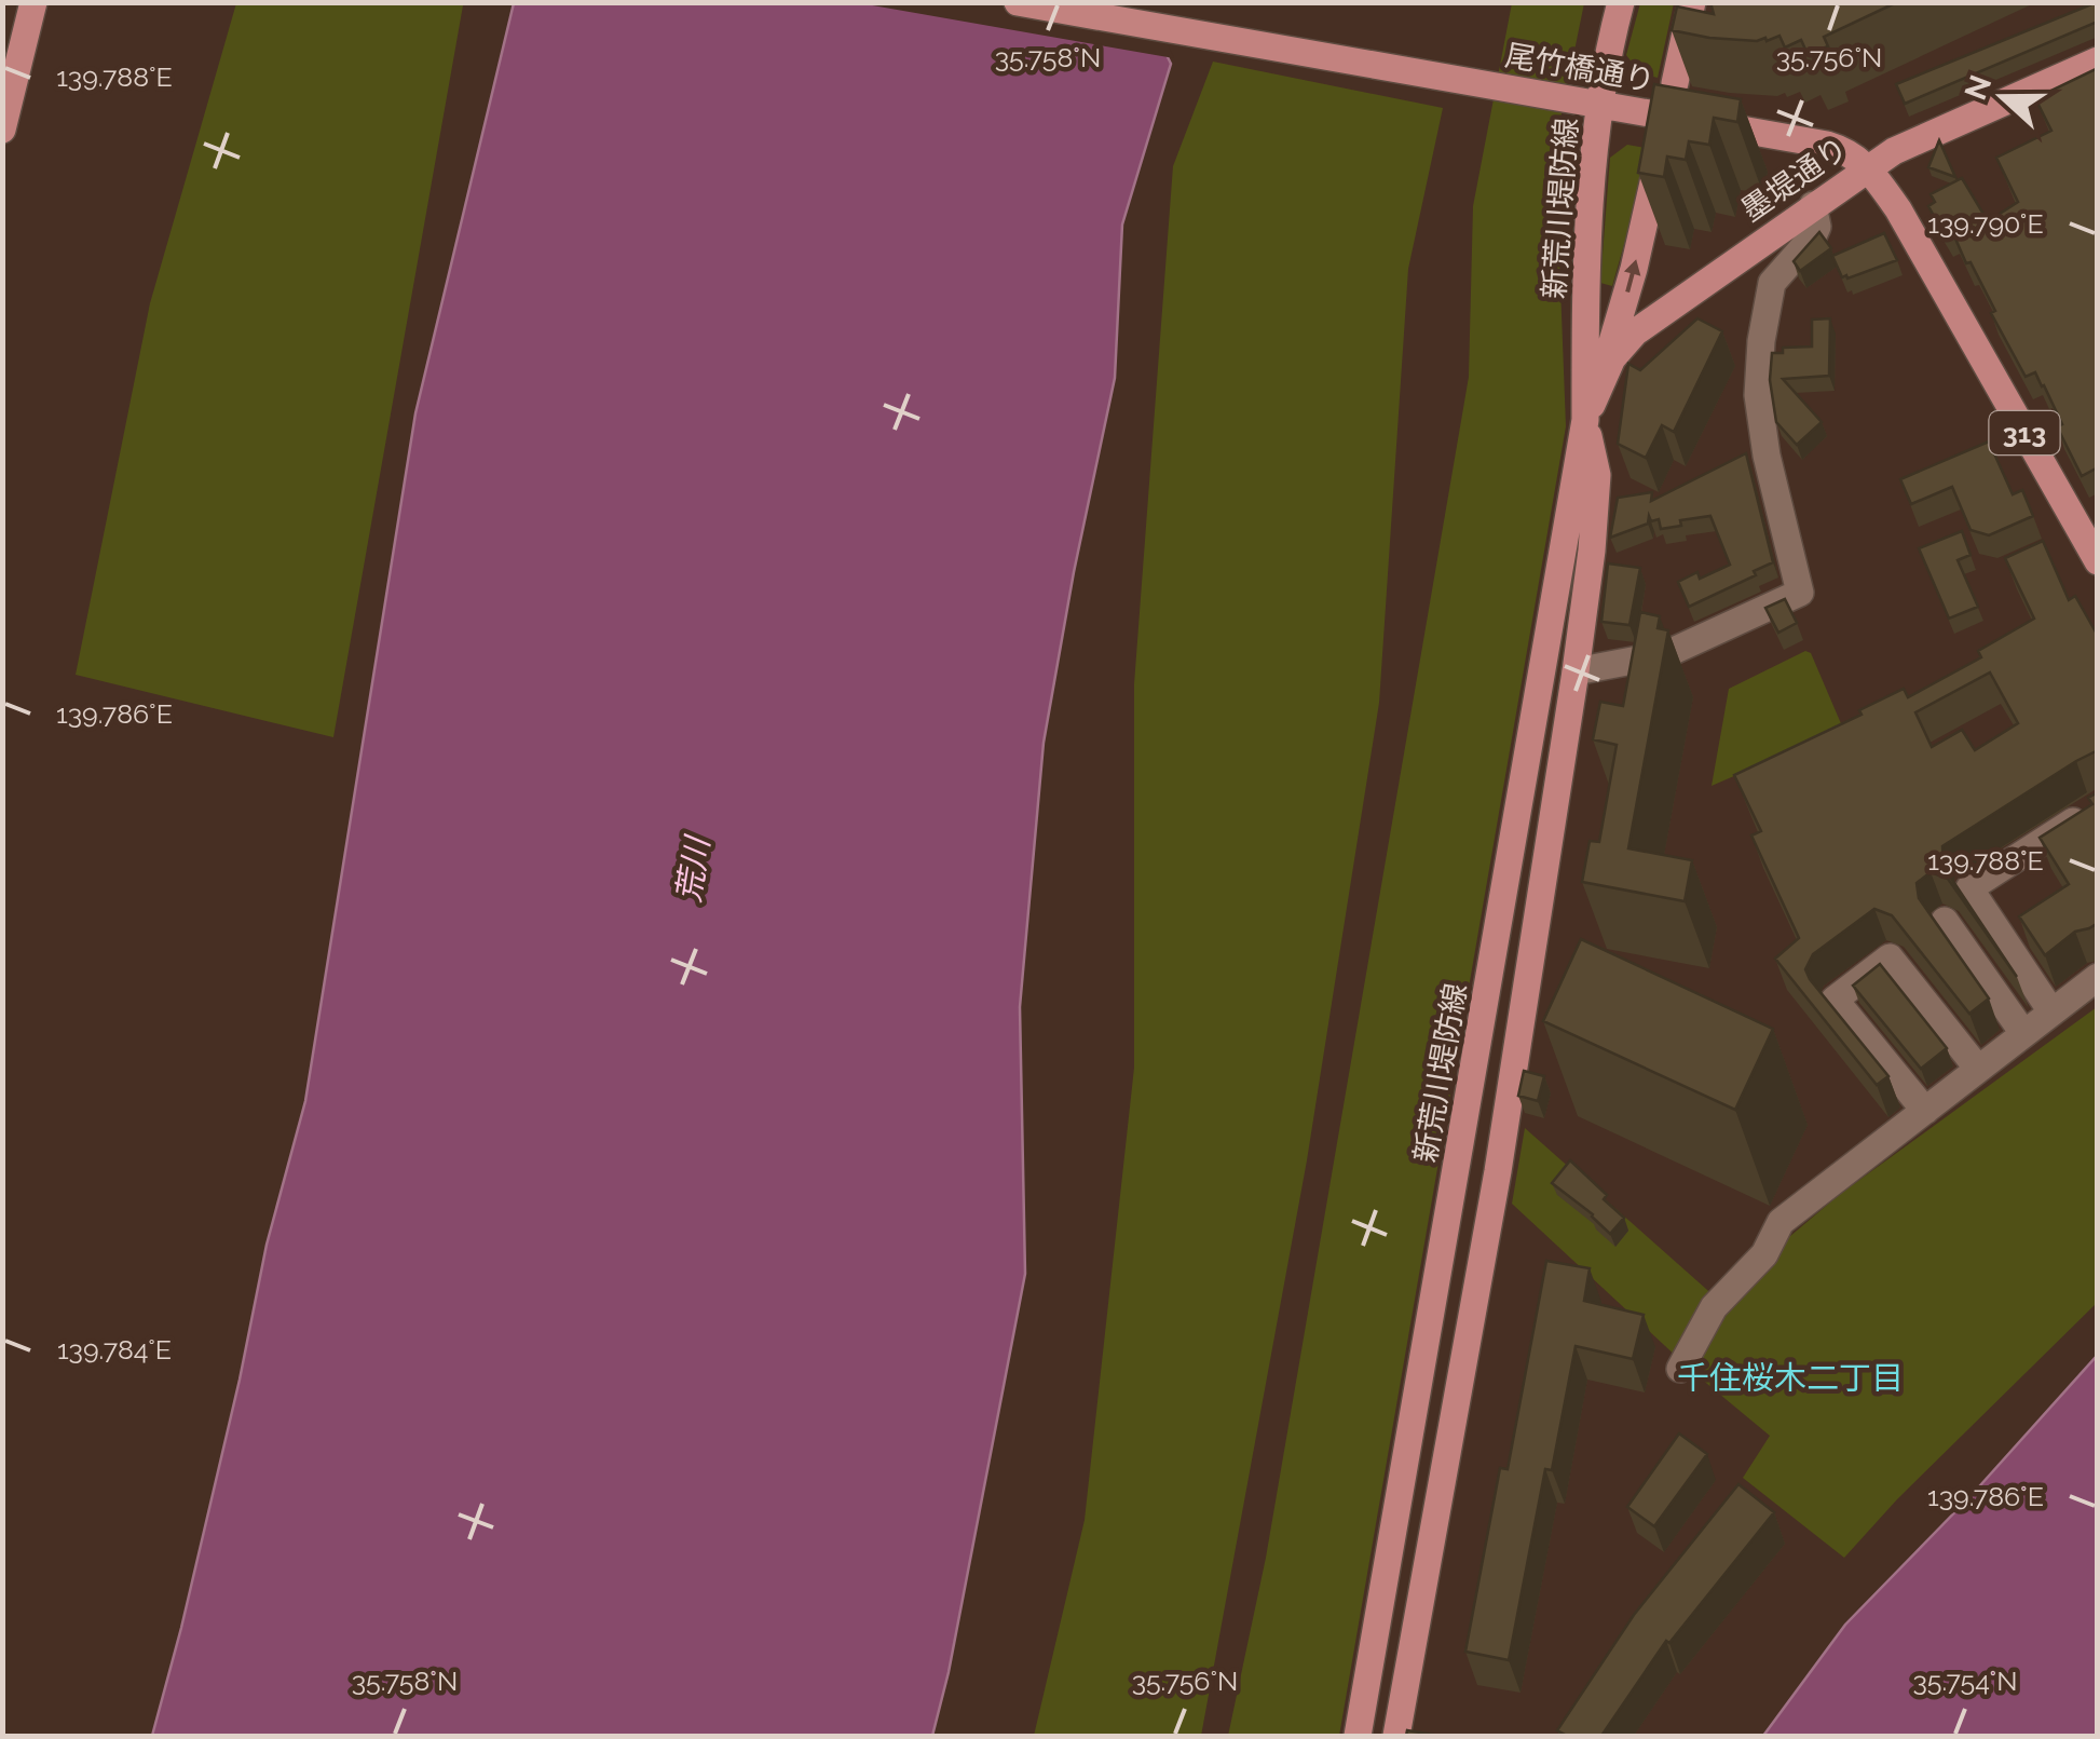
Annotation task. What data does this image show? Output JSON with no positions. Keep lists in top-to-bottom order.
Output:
{
  "streets": {
    "main road": [
      "尾竹橋通り",
      "墨堤通り",
      "新荒川堤防線",
      "313"
    ]
  },
  "crossings": [
    ["尾竹橋通り", "墨堤通り"],
    ["尾竹橋通り", "新荒川堤防線"],
    ["墨堤通り", "新荒川堤防線"]
  ],
  "districts": ["千住桜木二丁目"],
  "water": ["荒川"],
  "north": "left",
  "coordinates": [
    "35.758°N",
    "35.756°N",
    "139.788°E",
    "139.790°E",
    "139.786°E",
    "139.784°E",
    "35.754°N"
  ]
}
